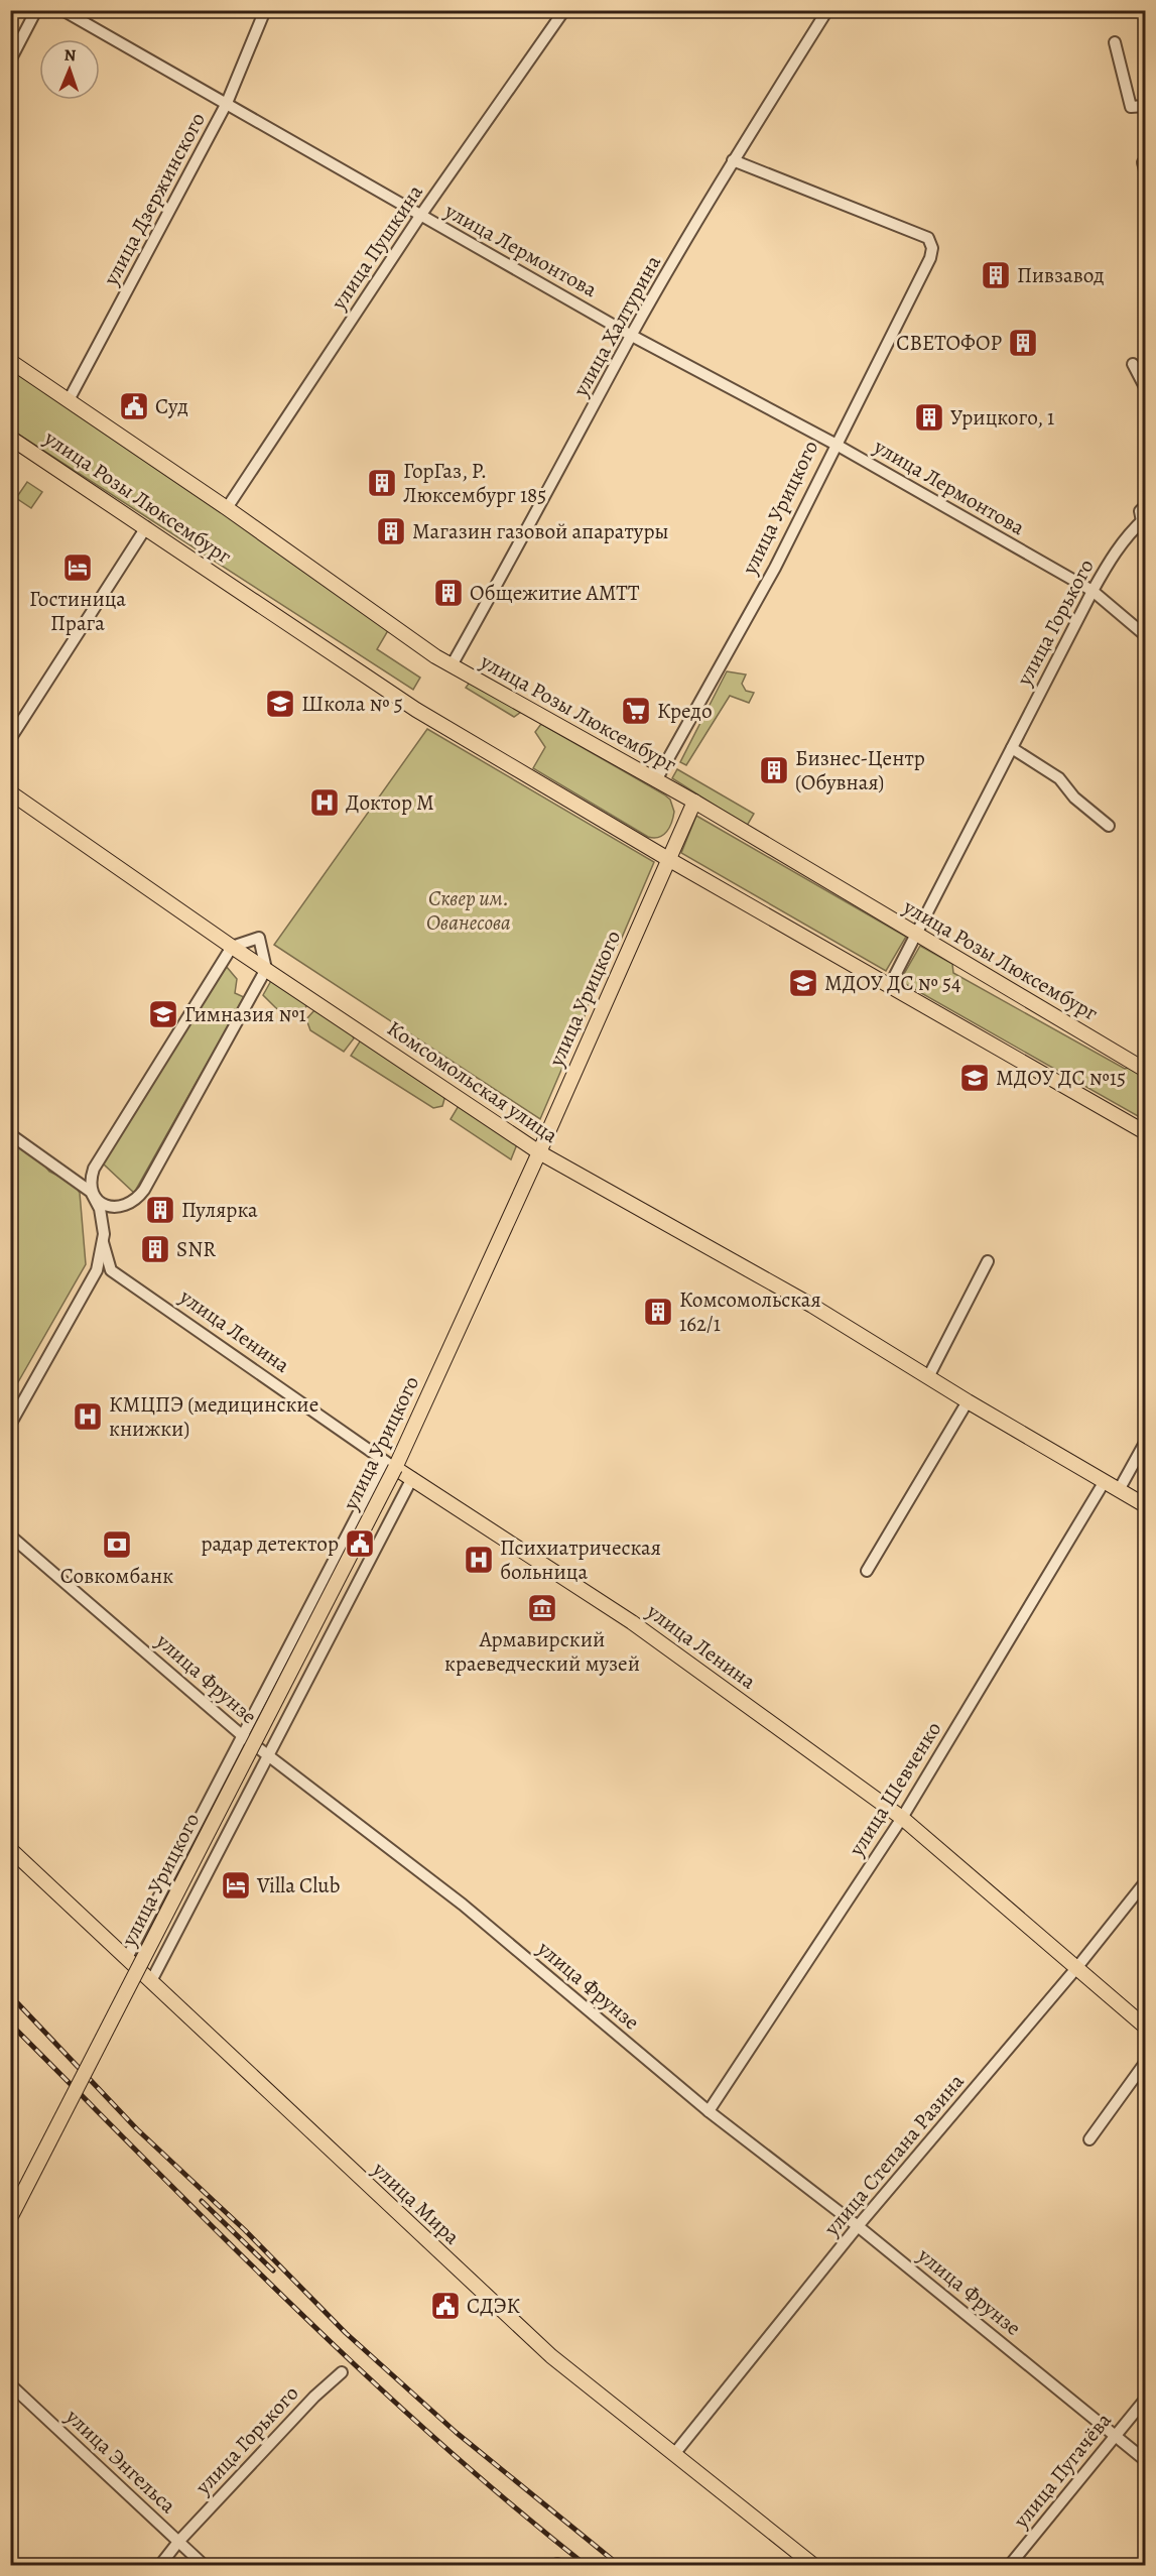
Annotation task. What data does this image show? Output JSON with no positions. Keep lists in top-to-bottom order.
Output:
{
  "streets": {
    "main road": [
      "улица Розы Люксембург",
      "улица Урицкого",
      "Комсомольская улица",
      "улица Ленина",
      "улица Мира"
    ],
    "street": [
      "улица Дзержинского",
      "улица Пушкина",
      "улица Лермонтова",
      "улица Халтурина",
      "улица Горького",
      "улица Фрунзе",
      "улица Шевченко",
      "улица Степана Разина",
      "улица Энгельса",
      "улица Пугачёва"
    ]
  },
  "crossings": [
    ["улица Дзержинского", "улица Лермонтова"],
    ["улица Дзержинского", "улица Розы Люксембург"],
    ["улица Пушкина", "улица Лермонтова"],
    ["улица Пушкина", "улица Розы Люксембург"],
    ["улица Лермонтова", "улица Халтурина"],
    ["улица Лермонтова", "улица Урицкого"],
    ["улица Лермонтова", "улица Горького"],
    ["улица Халтурина", "улица Розы Люксембург"],
    ["улица Халтурина", "улица Урицкого"],
    ["улица Розы Люксембург", "улица Урицкого"],
    ["улица Розы Люксембург", "улица Горького"],
    ["улица Урицкого", "Комсомольская улица"],
    ["улица Урицкого", "улица Ленина"],
    ["улица Урицкого", "улица Фрунзе"],
    ["улица Урицкого", "улица Мира"],
    ["улица Горького", "улица Энгельса"],
    ["Комсомольская улица", "улица Шевченко"],
    ["улица Ленина", "улица Шевченко"],
    ["улица Ленина", "улица Степана Разина"],
    ["улица Фрунзе", "улица Шевченко"],
    ["улица Фрунзе", "улица Степана Разина"],
    ["улица Фрунзе", "улица Пугачёва"],
    ["улица Степана Разина", "улица Мира"]
  ],
  "parks": ["Сквер им. Ованесова"],
  "places": {
    "building": [
      "Пивзавод",
      "СВЕТОФОР",
      "Урицкого, 1",
      "ГорГаз, Р. Люксембург 185",
      "Магазин газовой апаратуры",
      "Общежитие АМТТ",
      "Бизнес-Центр (Обувная)",
      "Пулярка",
      "SNR",
      "Комсомольская 162/1"
    ],
    "public building": ["Суд", "радар детектор", "СДЭК"],
    "hotel": ["Гостиница Прага", "Villa Club"],
    "school or university": [
      "Школа № 5",
      "МДОУ ДС № 54",
      "Гимназия №1",
      "МДОУ ДС №15"
    ],
    "supermarket": ["Кредо"],
    "hospital": ["Доктор М", "КМЦПЭ (медицинские книжки)", "Психиатрическая больница"],
    "bank": ["Совкомбанк"],
    "museum": ["Армавирский краеведческий музей"]
  },
  "north": "top"
}
